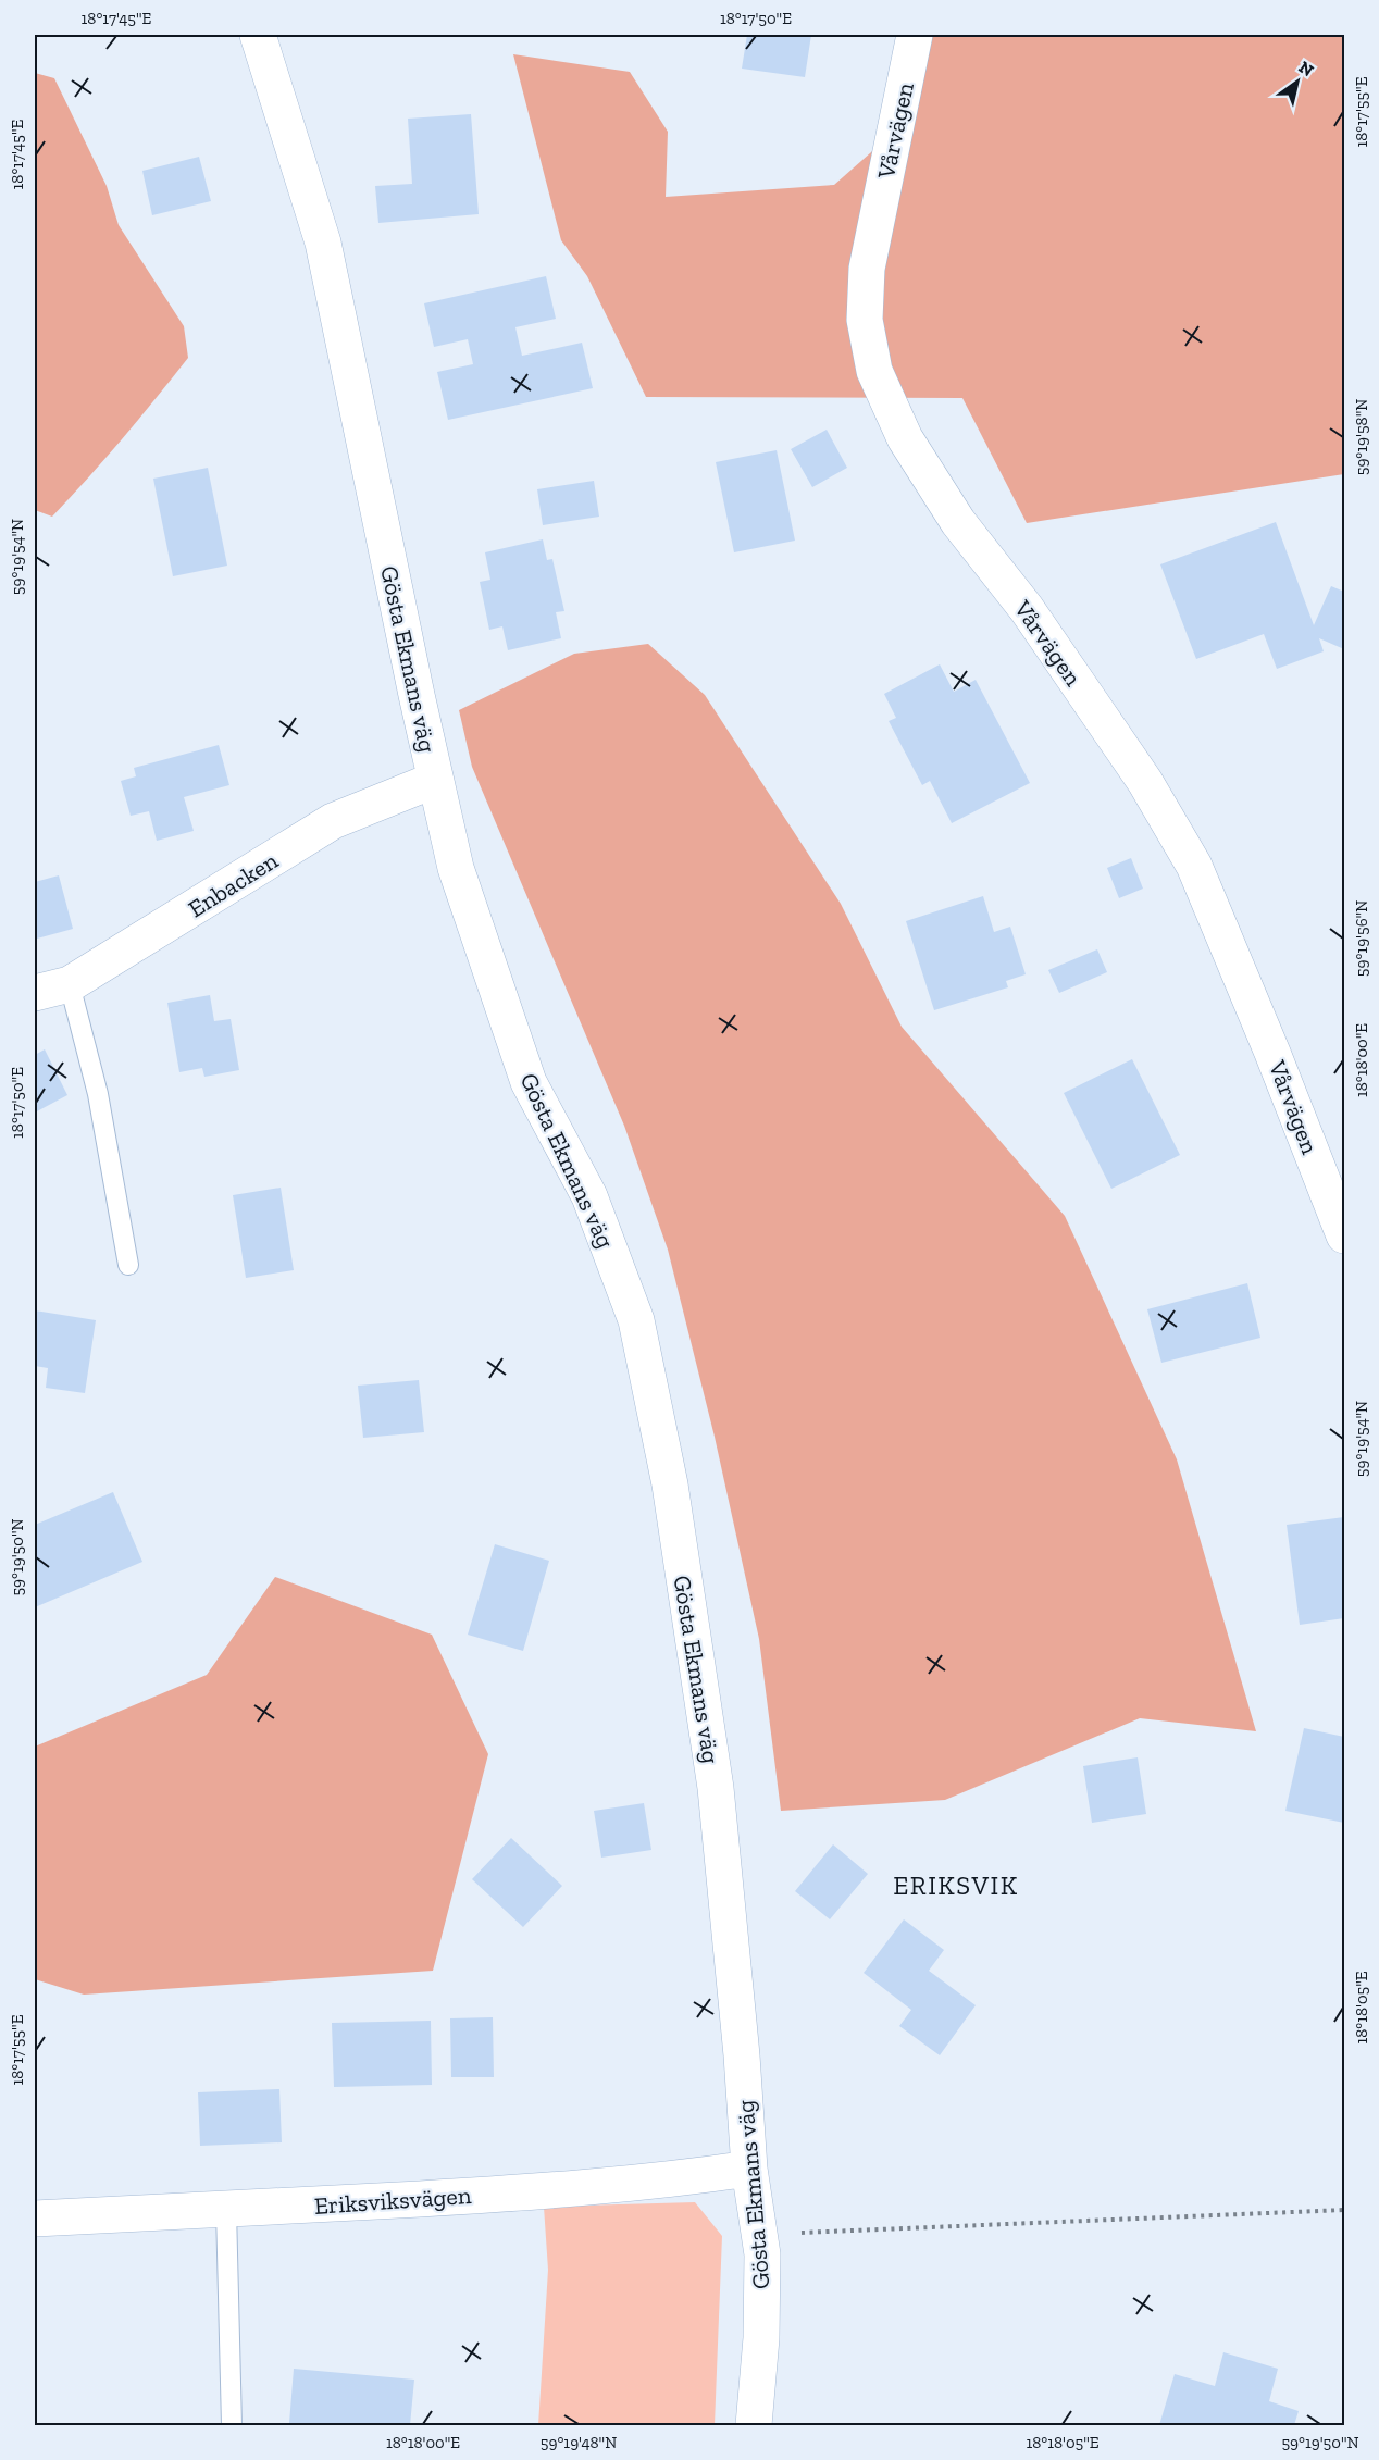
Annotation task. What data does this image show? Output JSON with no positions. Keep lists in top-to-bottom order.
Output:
{
  "streets": {
    "street": [
      "Vårvägen",
      "Gösta Ekmans väg",
      "Enbacken",
      "Eriksviksvägen"
    ]
  },
  "crossings": [
    ["Gösta Ekmans väg", "Enbacken"],
    ["Gösta Ekmans väg", "Eriksviksvägen"]
  ],
  "districts": ["ERIKSVIK"],
  "north": "top right",
  "coordinates": [
    "18°17'45\"E",
    "18°17'50\"E",
    "18°17'55\"E",
    "59°19'58\"N",
    "59°19'54\"N",
    "59°19'56\"N",
    "18°18'00\"E",
    "59°19'50\"N",
    "18°18'05\"E",
    "59°19'48\"N"
  ]
}
